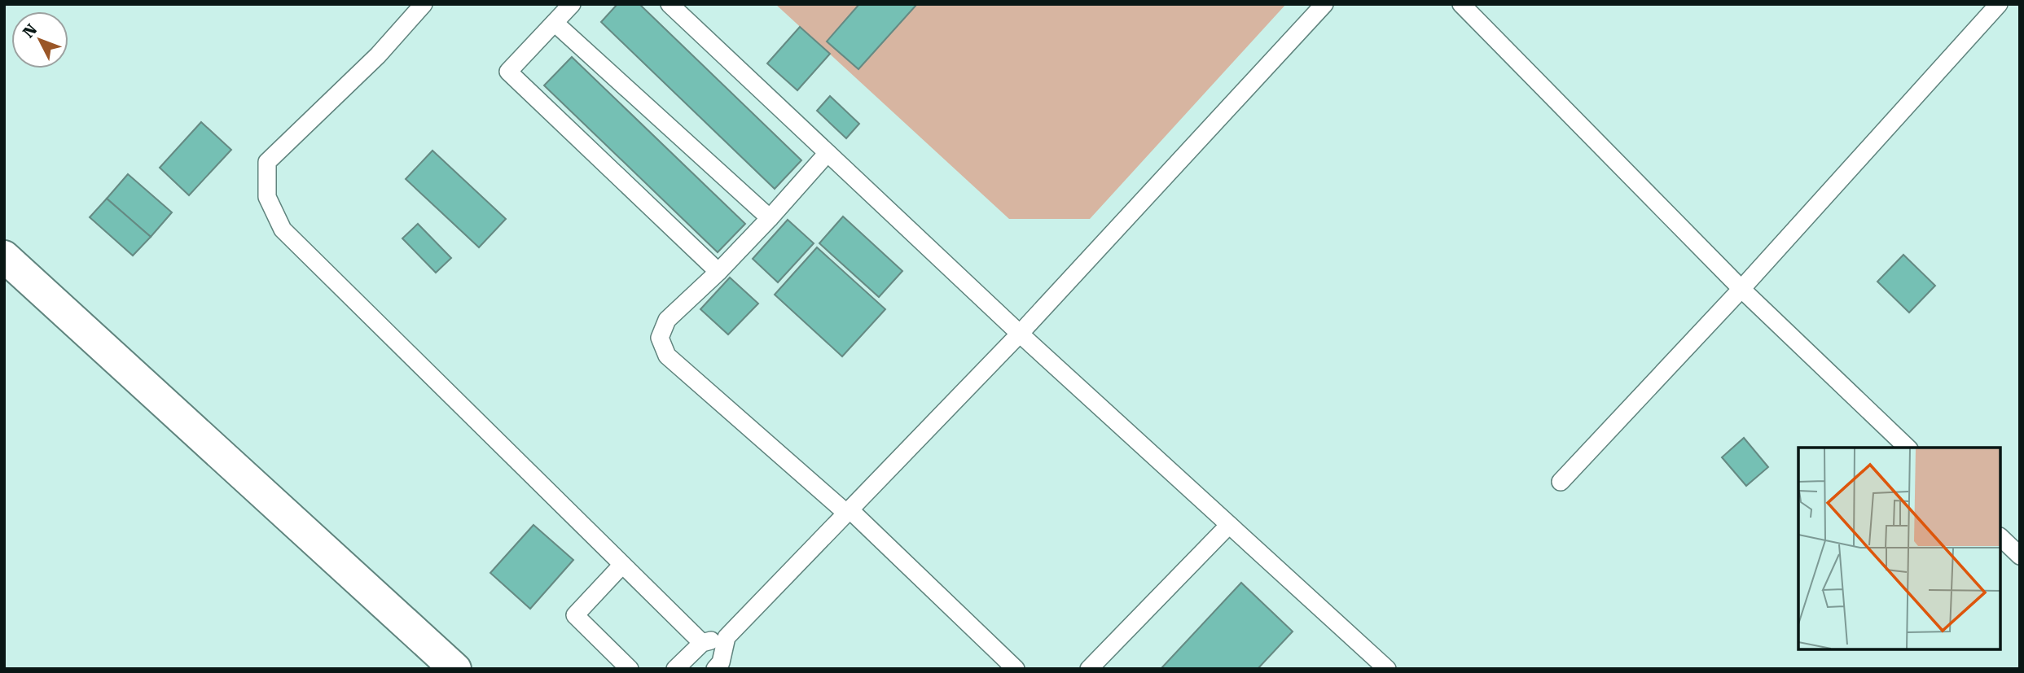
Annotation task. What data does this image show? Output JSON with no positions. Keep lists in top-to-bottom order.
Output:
{
  "north": "top left"
}
